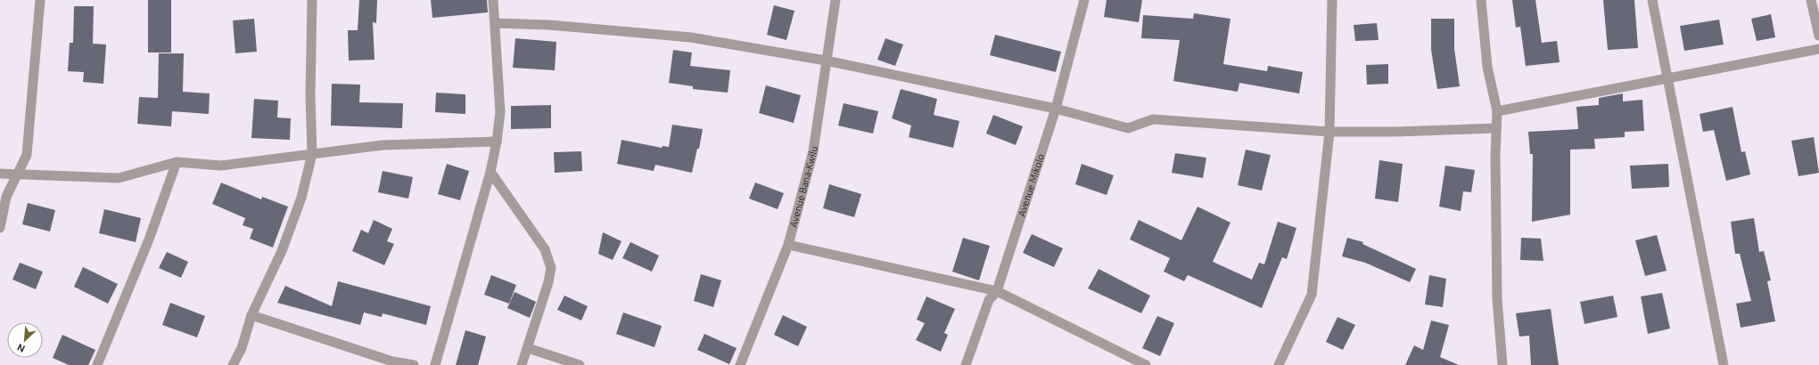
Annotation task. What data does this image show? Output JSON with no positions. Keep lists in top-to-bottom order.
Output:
{
  "streets": {
    "street": ["Avenue Mikolo", "Avenue Bana-Kwilu"]
  },
  "north": "bottom left"
}
